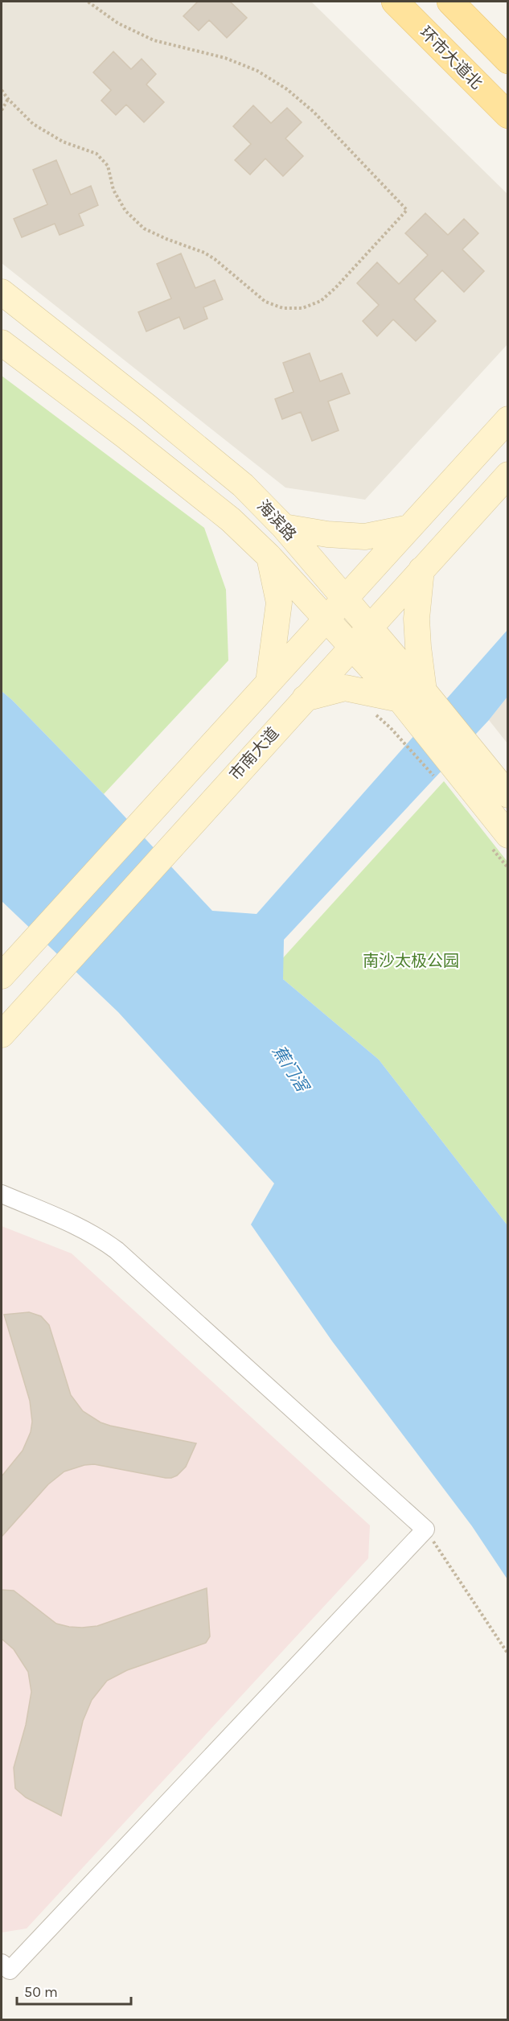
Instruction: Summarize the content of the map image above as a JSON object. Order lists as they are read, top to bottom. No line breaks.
{"streets":{"main road":["环市大道北","海滨路","市南大道"]},"crossings":[["海滨路","市南大道"]],"water":["蕉门滘"],"parks":["南沙太极公园"],"scale_bar":"50 m"}
